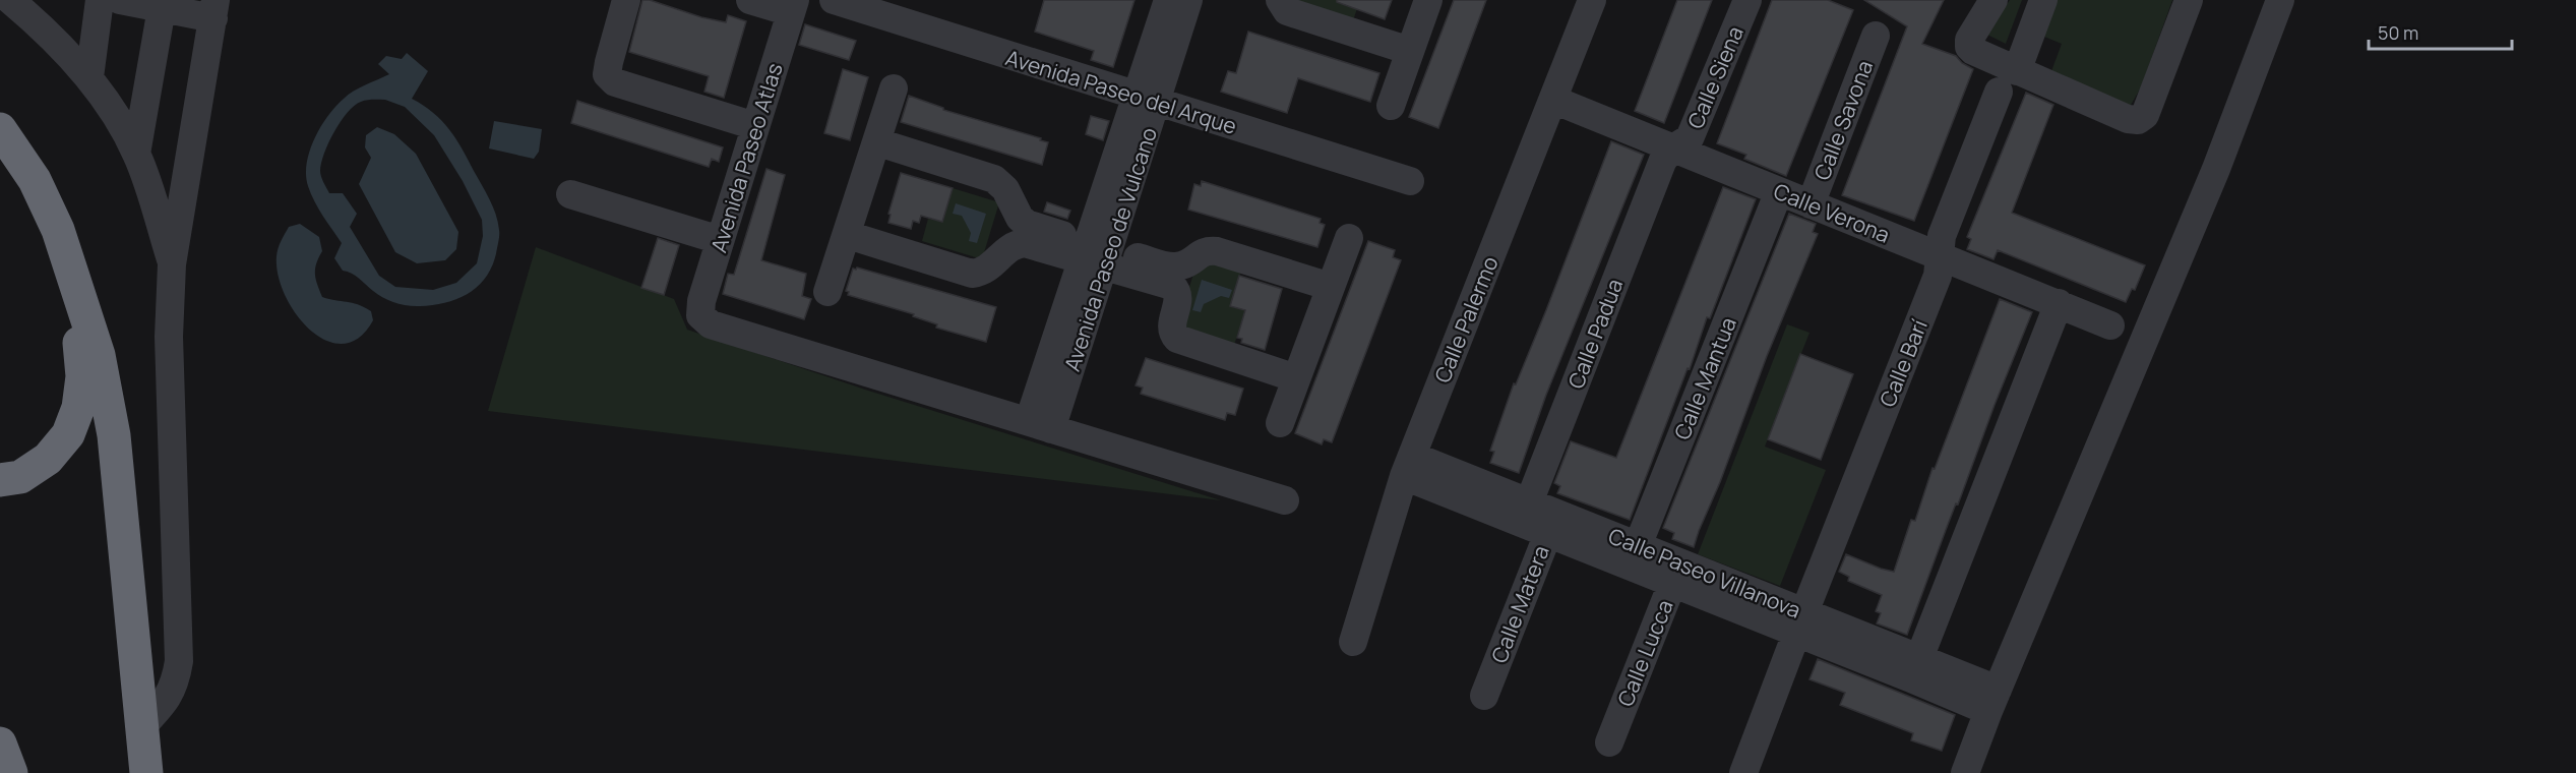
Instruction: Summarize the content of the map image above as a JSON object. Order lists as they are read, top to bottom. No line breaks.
{"streets":{"street":["Calle Siena","Avenida Paseo del Arque","Calle Savona","Avenida Paseo Atlas","Calle Verona","Avenida Paseo de Vulcano","Calle Palermo","Calle Padua","Calle Barí","Calle Mantua","Calle Paseo Villanova","Calle Matera","Calle Lucca"]},"crossings":[["Calle Siena","Calle Verona"],["Calle Siena","Calle Padua"],["Avenida Paseo del Arque","Avenida Paseo de Vulcano"],["Calle Savona","Calle Verona"],["Avenida Paseo Atlas","Avenida Paseo de Vulcano"],["Calle Verona","Calle Palermo"],["Calle Verona","Calle Padua"],["Calle Verona","Calle Barí"],["Calle Verona","Calle Mantua"],["Calle Palermo","Calle Paseo Villanova"],["Calle Padua","Calle Paseo Villanova"],["Calle Barí","Calle Paseo Villanova"],["Calle Mantua","Calle Paseo Villanova"],["Calle Paseo Villanova","Calle Matera"],["Calle Paseo Villanova","Calle Lucca"]],"scale_bar":"50 m"}
